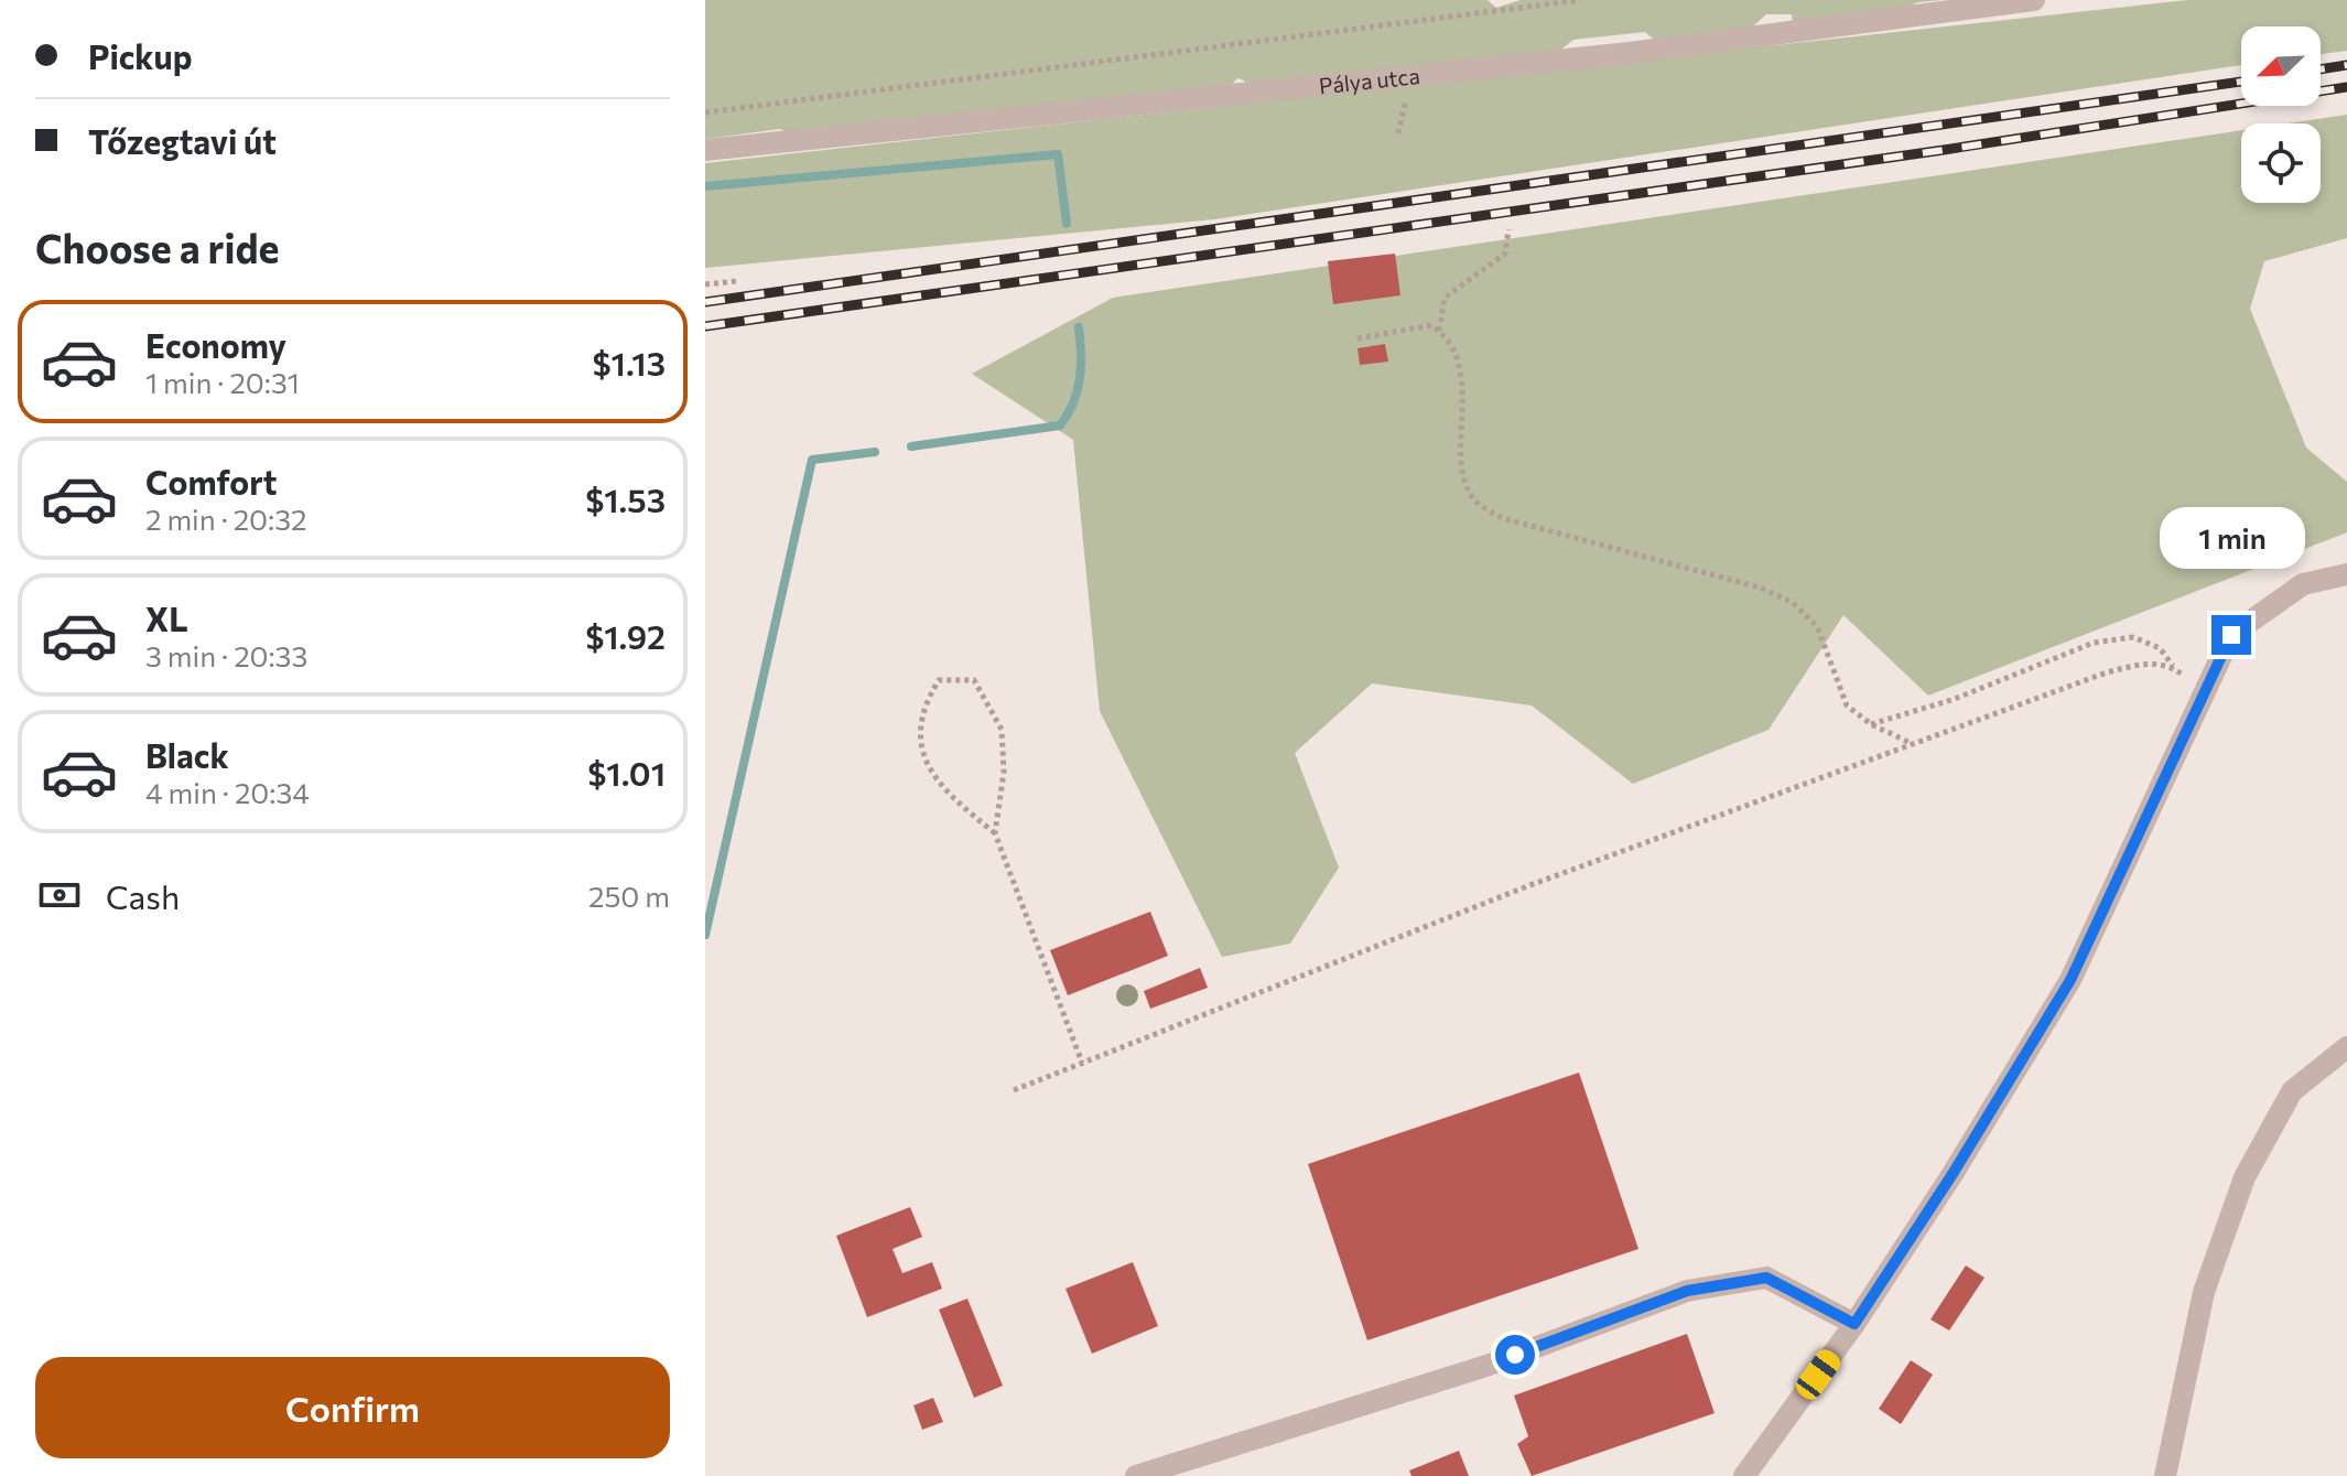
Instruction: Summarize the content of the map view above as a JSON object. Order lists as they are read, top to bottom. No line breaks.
{"streets":{"street":["Pálya utca"]},"north":"bottom left","page":{"banner":["Pickup","Tőzegtavi út"],"heading":"Choose a ride","list":[{"name":"Economy","note":"1 min · 20:31","value":"$1.13"},{"name":"Comfort","note":"2 min · 20:32","value":"$1.53"},{"name":"XL","note":"3 min · 20:33","value":"$1.92"},{"name":"Black","note":"4 min · 20:34","value":"$1.01"}],"bubble":"1 min","pay":["Cash","250 m"],"buttons":"Confirm"}}
